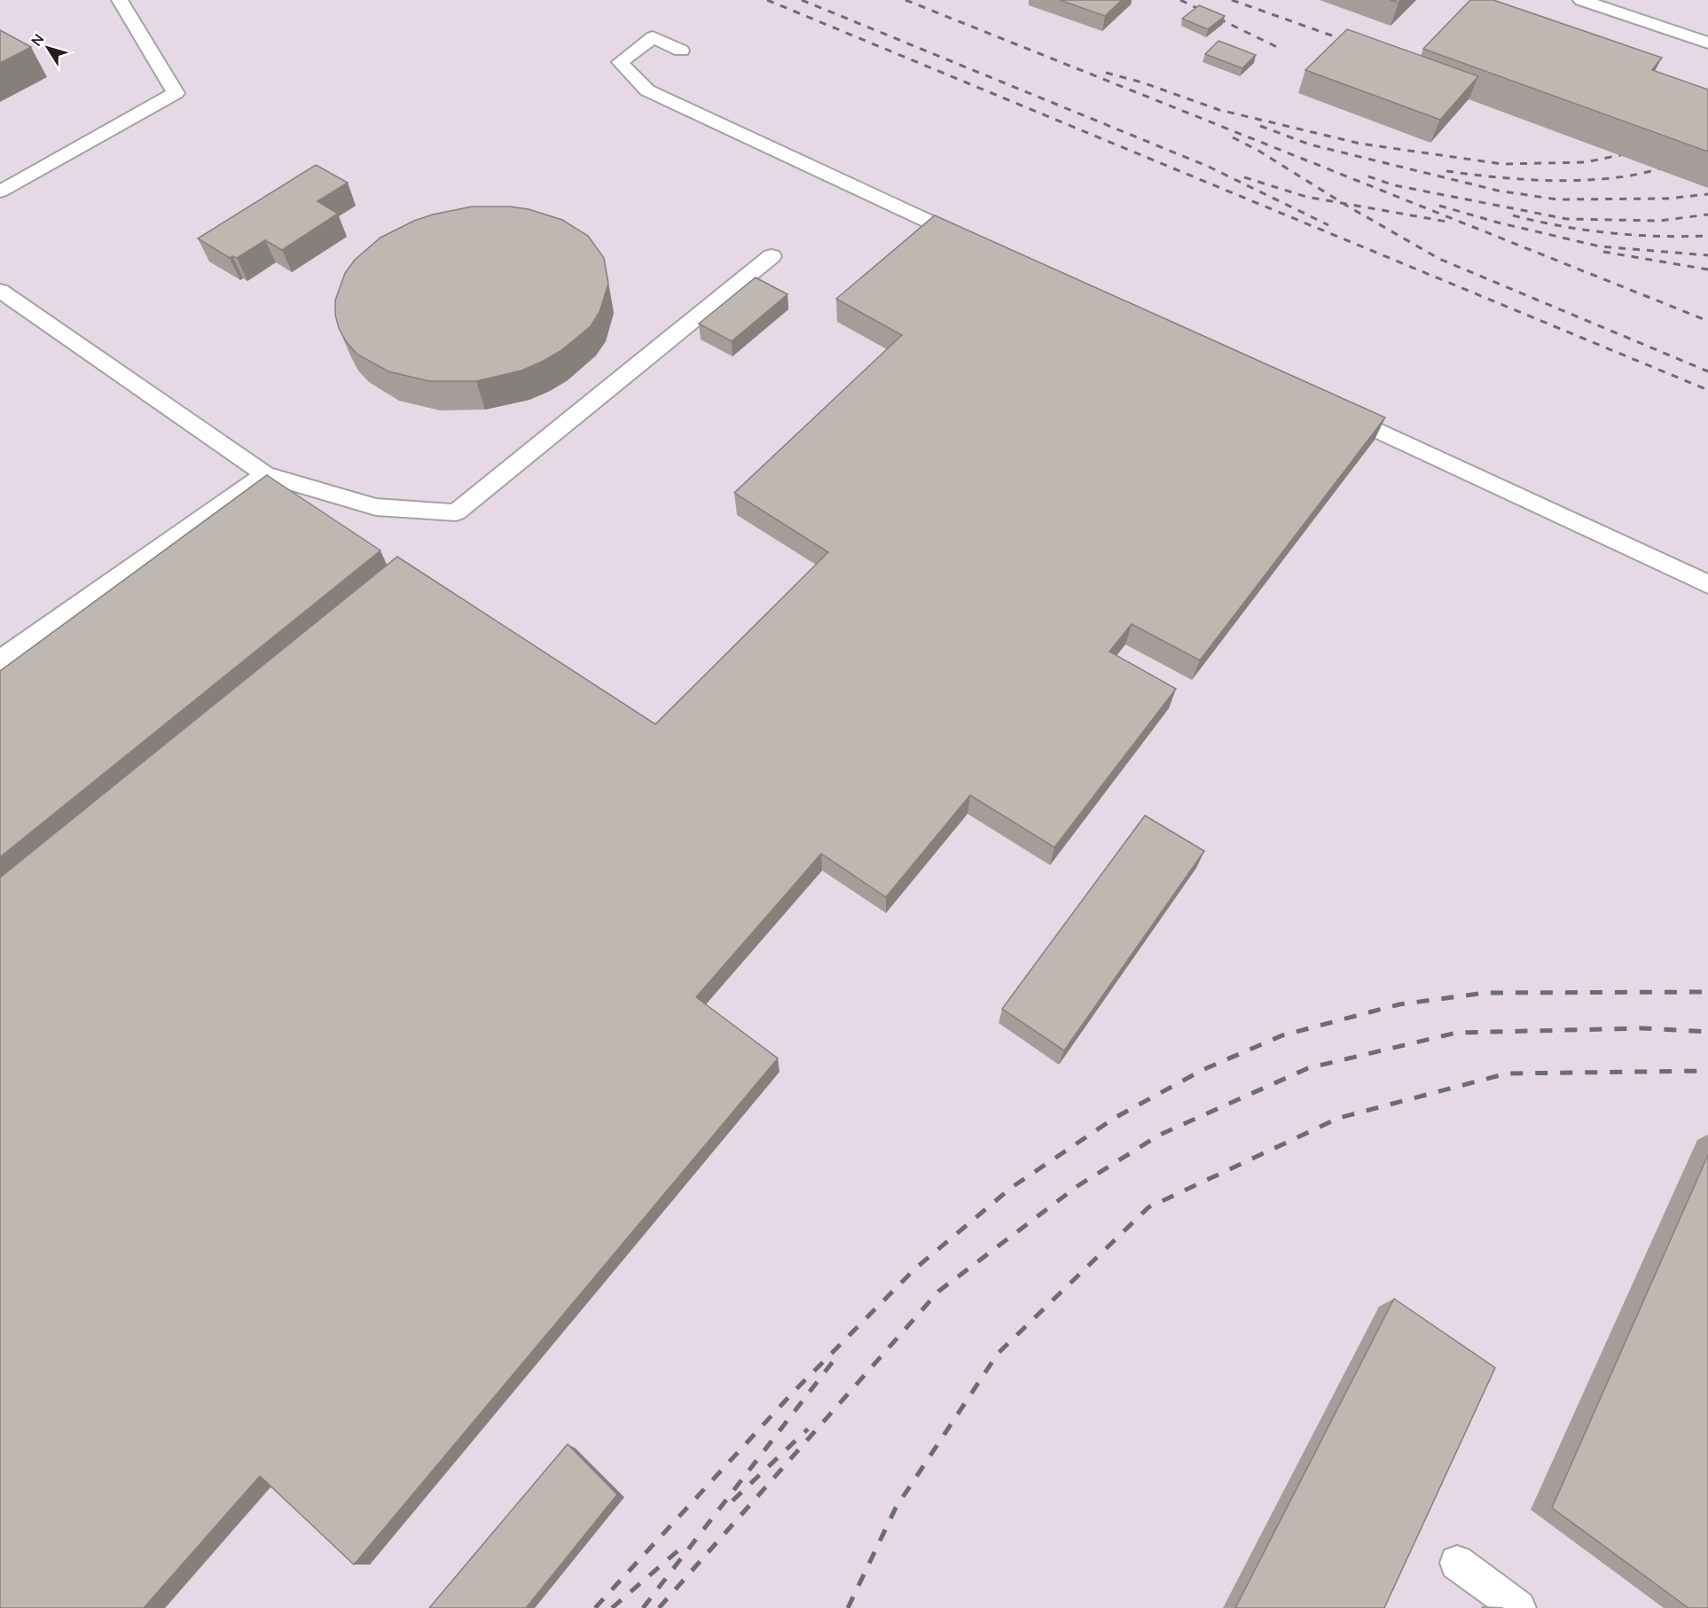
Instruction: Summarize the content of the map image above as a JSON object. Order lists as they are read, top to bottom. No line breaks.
{"north":"top left"}
